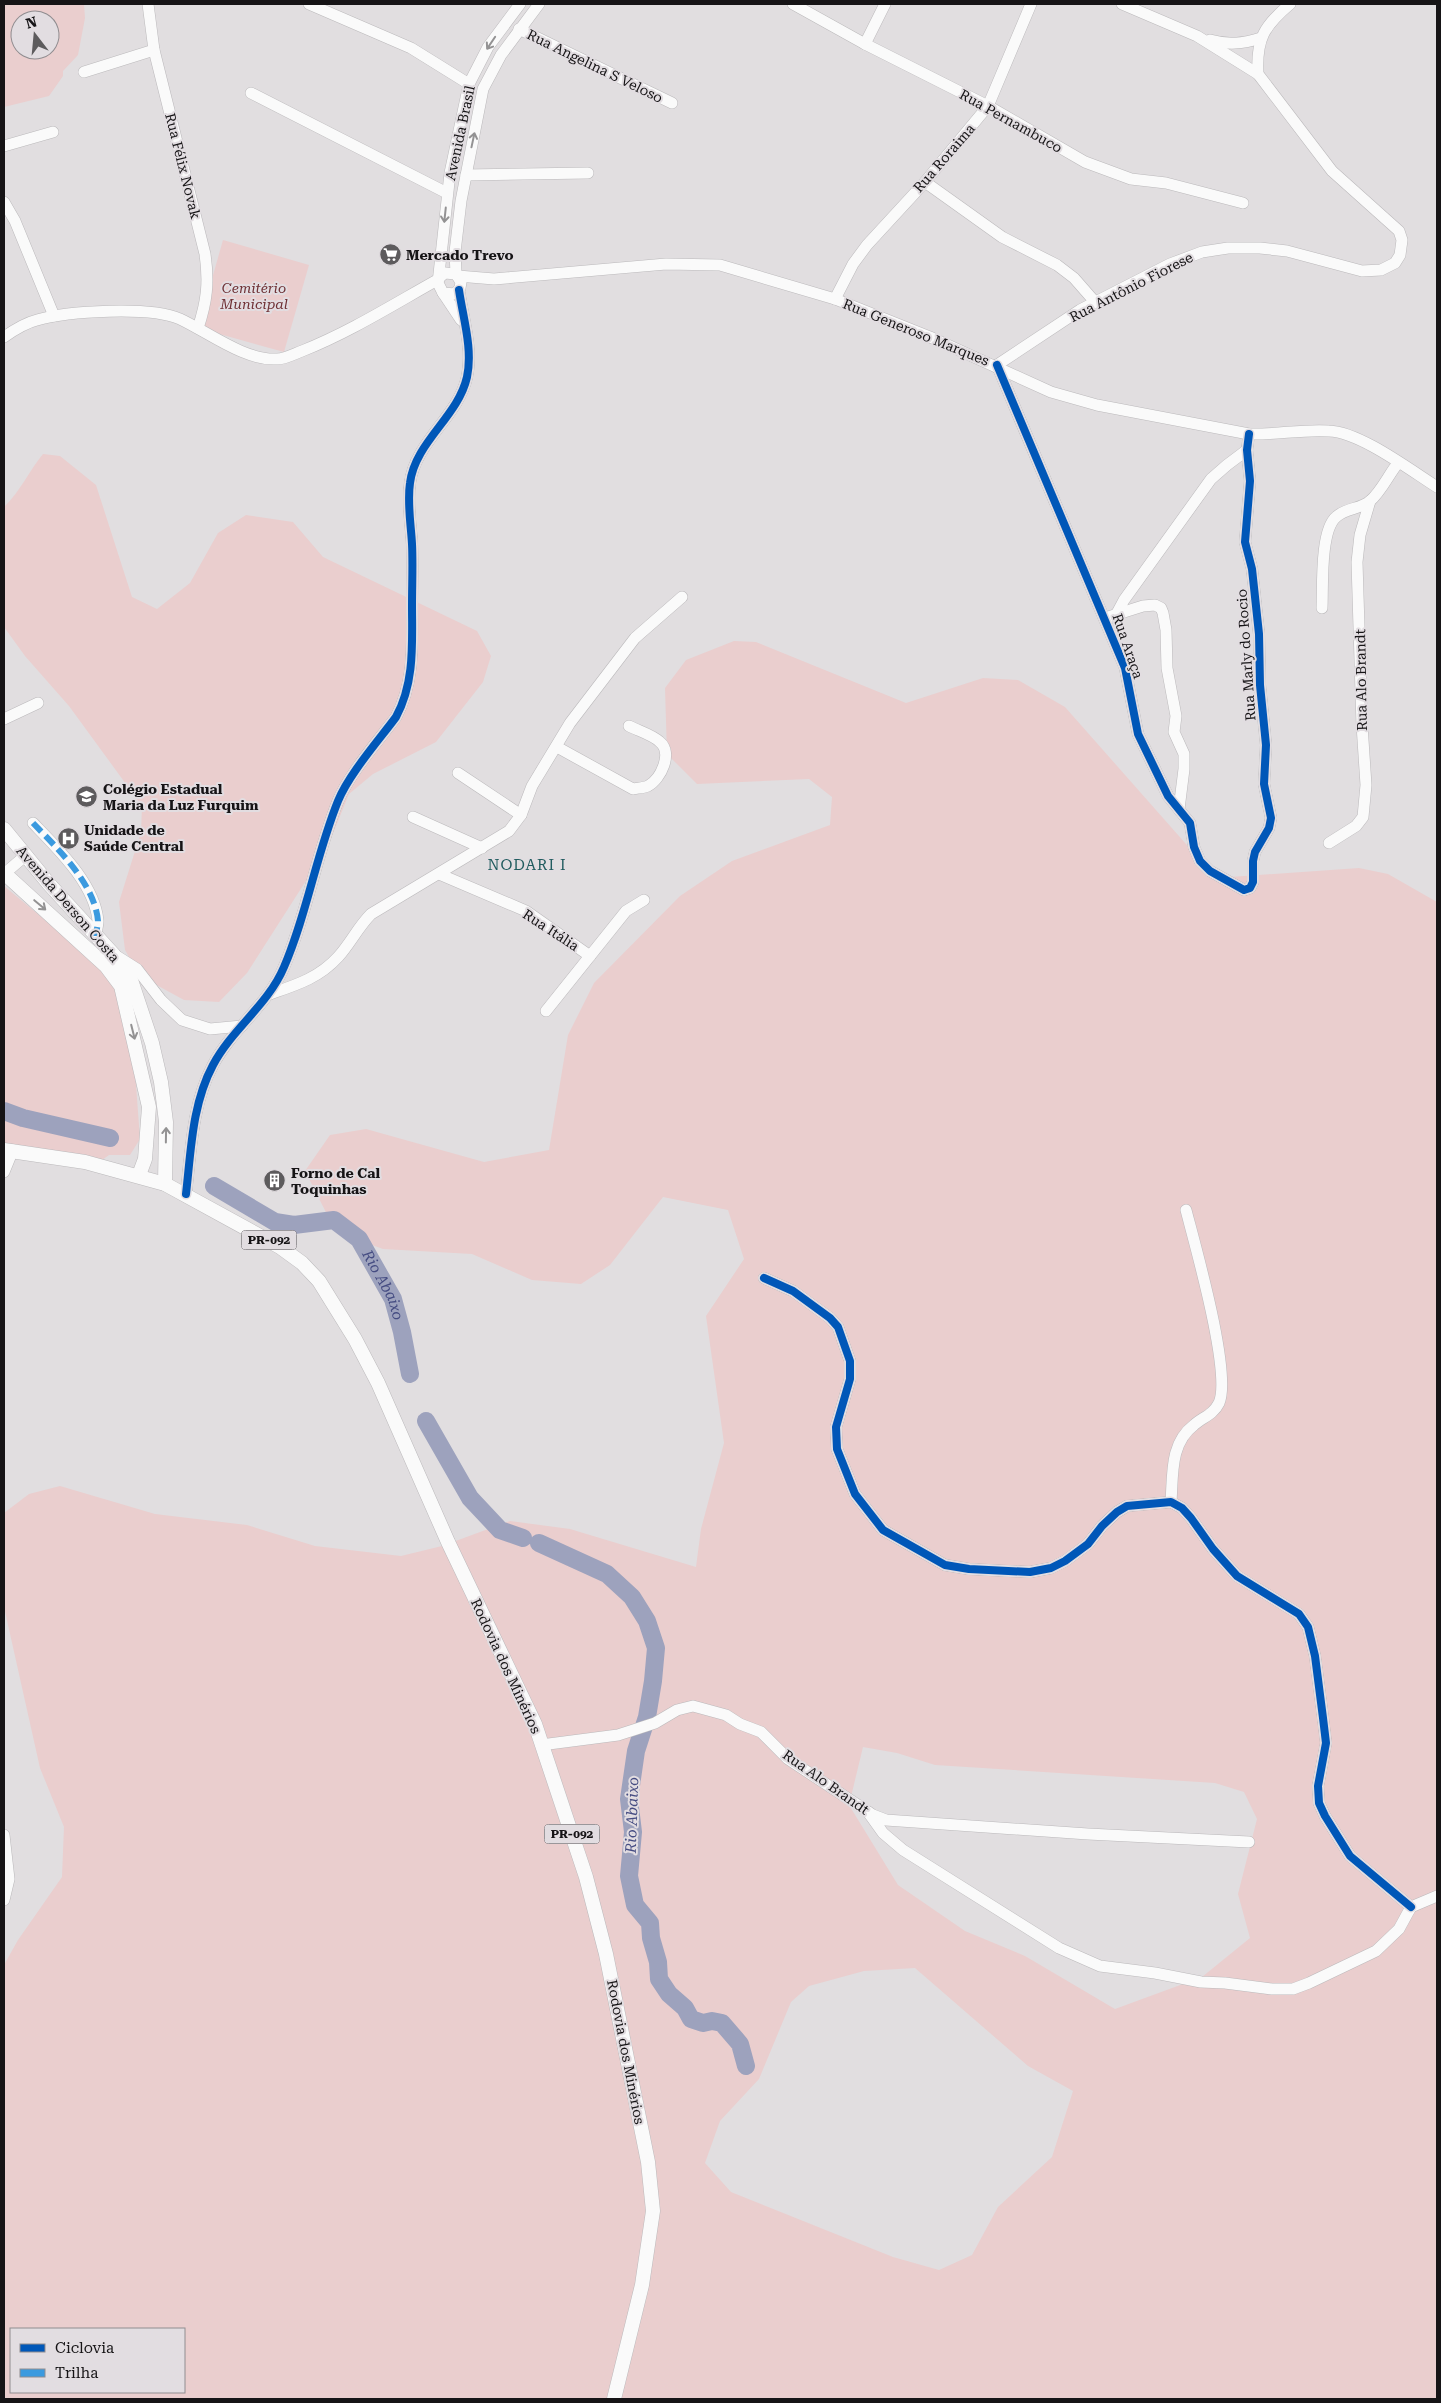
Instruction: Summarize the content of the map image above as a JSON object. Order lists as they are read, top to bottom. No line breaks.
{"streets":{"main road":["Avenida Derson Costa","PR-092","Rodovia dos Minérios"],"street":["Rua Angelina S Veloso","Rua Pernambuco","Avenida Brasil","Rua Roraima","Rua Félix Novak","Rua Antônio Fiorese","Rua Generoso Marques","Rua Araça","Rua Marly do Rocio","Rua Alo Brandt","Rua Itália"]},"crossings":[["Rua Angelina S Veloso","Avenida Brasil"],["Rua Pernambuco","Rua Roraima"],["Avenida Brasil","Rua Generoso Marques"],["Rua Roraima","Rua Generoso Marques"],["Rua Antônio Fiorese","Rua Generoso Marques"],["Rua Antônio Fiorese","Rua Araça"],["Rua Generoso Marques","Rua Araça"],["Rua Generoso Marques","Rua Marly do Rocio"],["Rua Generoso Marques","Rua Alo Brandt"],["Rua Araça","Rua Marly do Rocio"],["Rua Alo Brandt","Rodovia dos Minérios"],["Avenida Derson Costa","PR-092"],["Avenida Derson Costa","Rodovia dos Minérios"],["PR-092","Rodovia dos Minérios"]],"districts":["NODARI I"],"water":["Rio Abaixo"],"parks":["Cemitério Municipal"],"places":{"supermarket":["Mercado Trevo"],"school or university":["Colégio Estadual Maria da Luz Furquim"],"hospital":["Unidade de Saúde Central"],"building":["Forno de Cal Toquinhas"]},"legend":["Ciclovia","Trilha"],"north":"top"}
